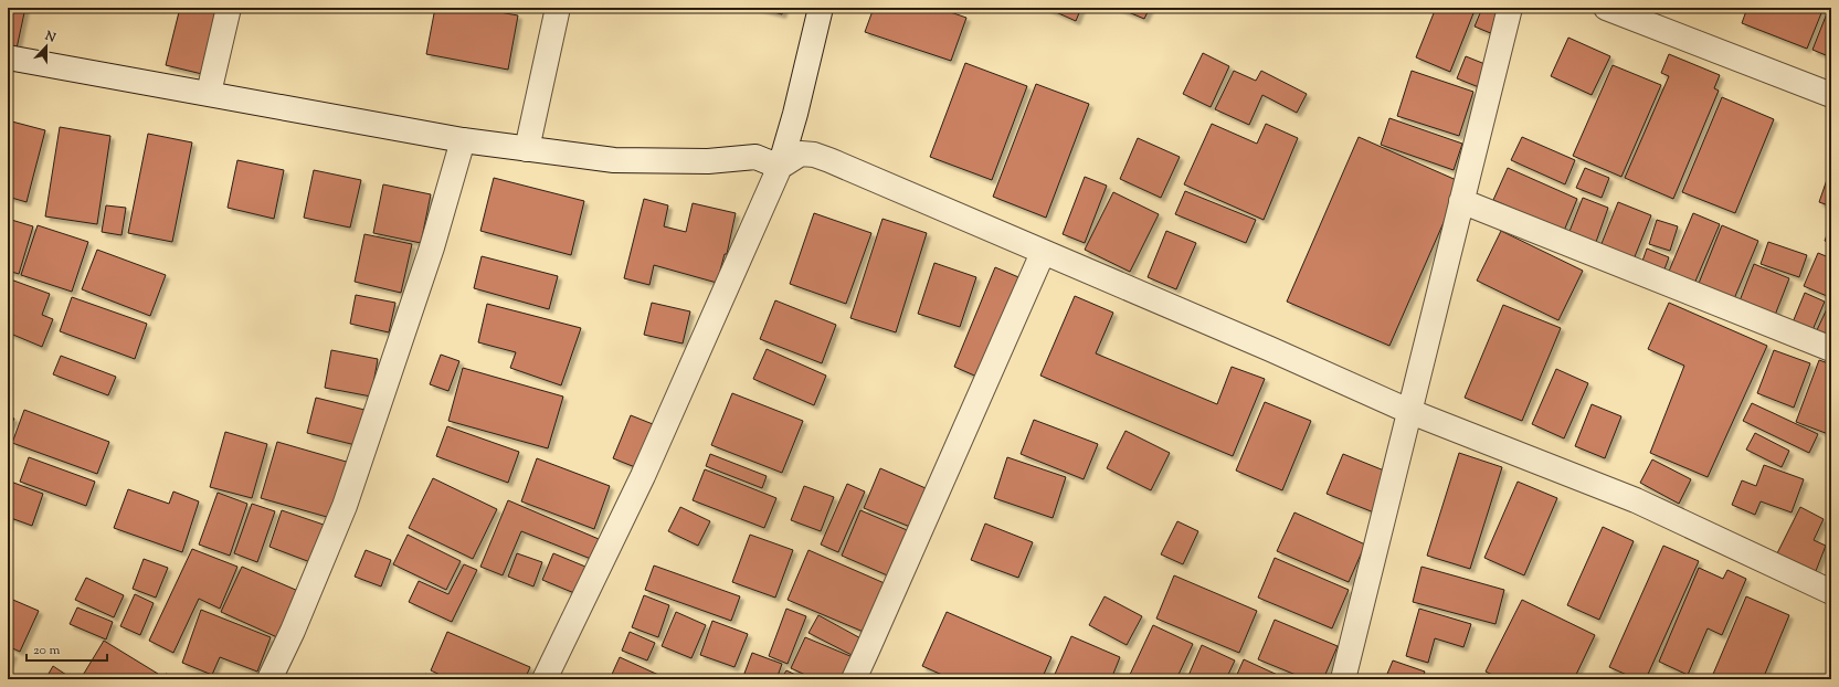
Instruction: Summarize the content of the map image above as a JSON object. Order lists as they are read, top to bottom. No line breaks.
{"scale_bar":"20 m","north":"top"}
